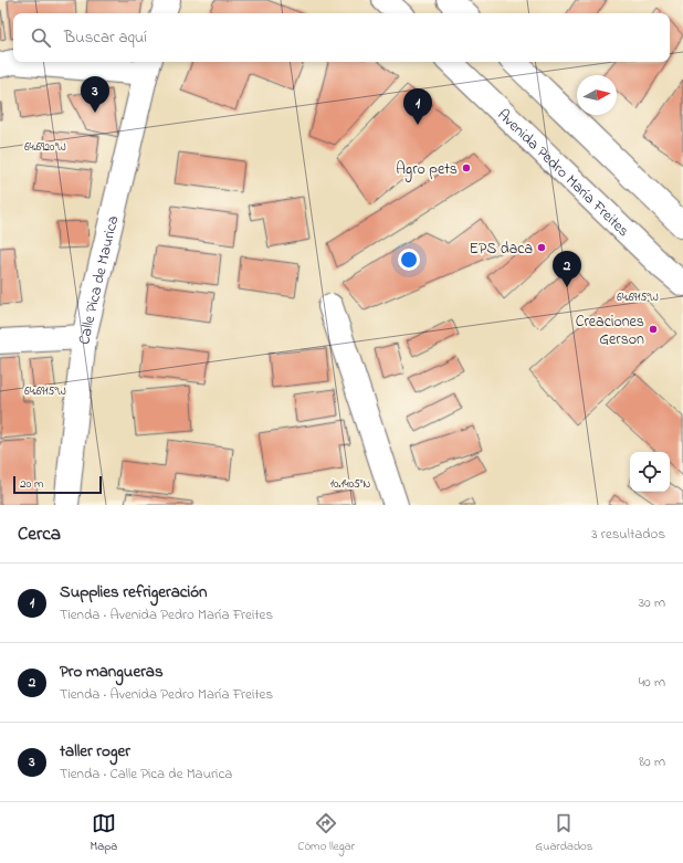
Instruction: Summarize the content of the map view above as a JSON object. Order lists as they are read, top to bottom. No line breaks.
{"streets":{"street":["Avenida Pedro María Freites","Calle Pica de Maurica"]},"places":["Agro pets","EPS daca","Creaciones Gerson"],"scale_bar":"20 m","north":"right","page":{"search":"Buscar aquí","pins":["3","1","2"],"scale":"20 m","heading":["Cerca","3 resultados"],"list":[{"mark":"1","name":"Supplies refrigeración","note":"Tienda · Avenida Pedro María Freites","value":"30 m"},{"mark":"2","name":"Pro mangueras","note":"Tienda · Avenida Pedro María Freites","value":"40 m"},{"mark":"3","name":"taller roger","note":"Tienda · Calle Pica de Maurica","value":"80 m"}],"nav":["Mapa","Cómo llegar","Guardados"]},"coordinates":["64.6920°W","64.6915°W","10.1405°N"]}
